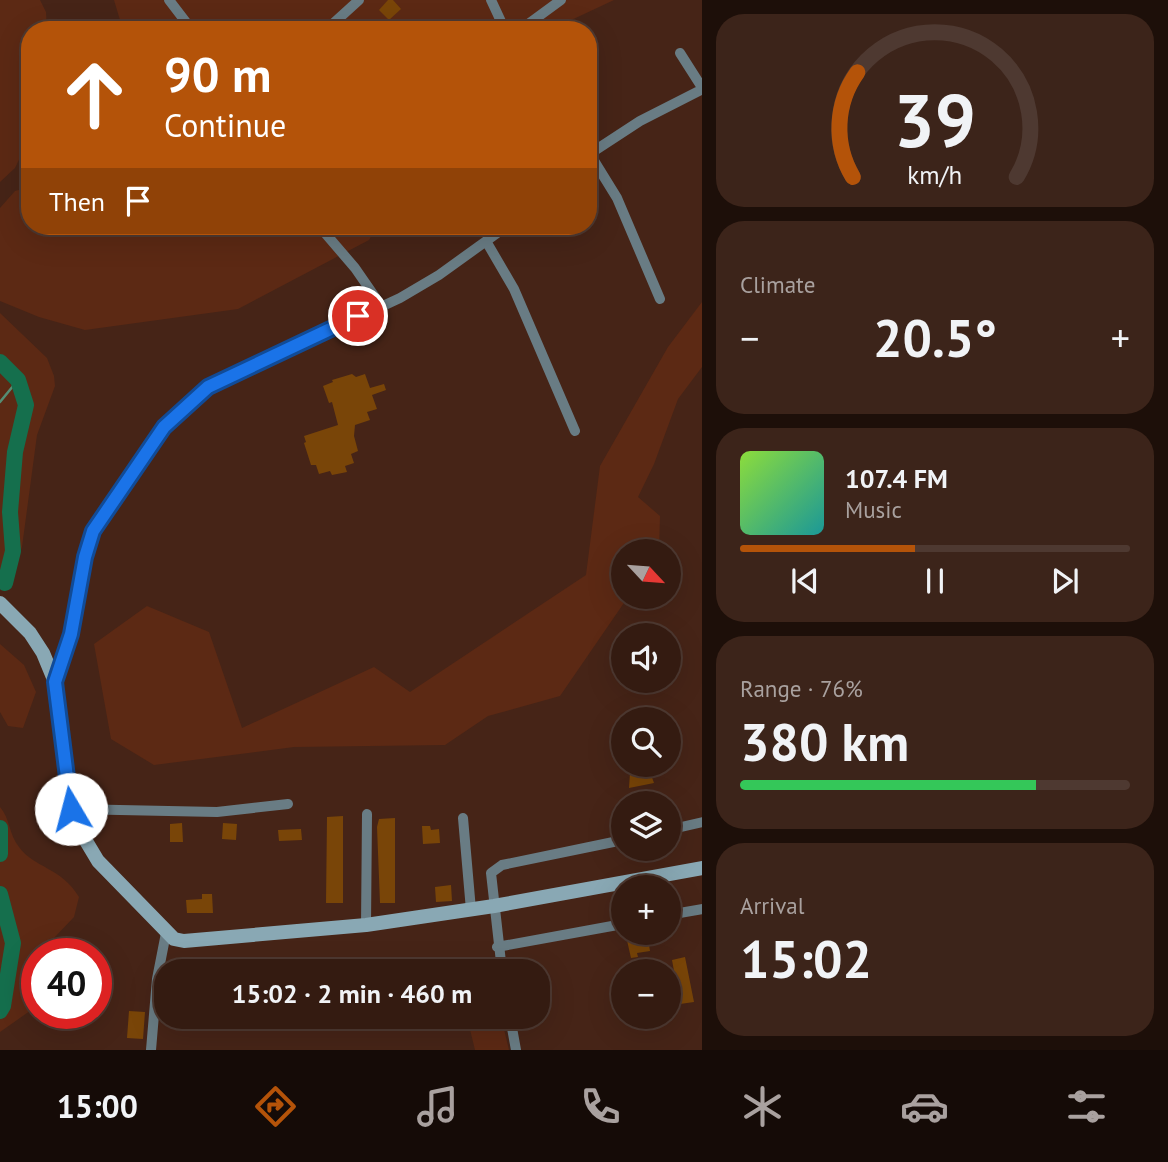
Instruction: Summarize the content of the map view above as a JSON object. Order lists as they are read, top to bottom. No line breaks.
{"north":"bottom right","page":{"turn":["90 m","Continue"],"then":"Then","tile":["Climate",["Range · 76%","380 km"],["Arrival","15:02"]],"heat":["−","20.5°","+"],"song":["107.4 FM","Music"],"map_buttons":["+","−"],"limit":"40","trip":"15:02 · 2 min · 460 m","tabs":"15:00","gauge":["39","km/h"]}}
